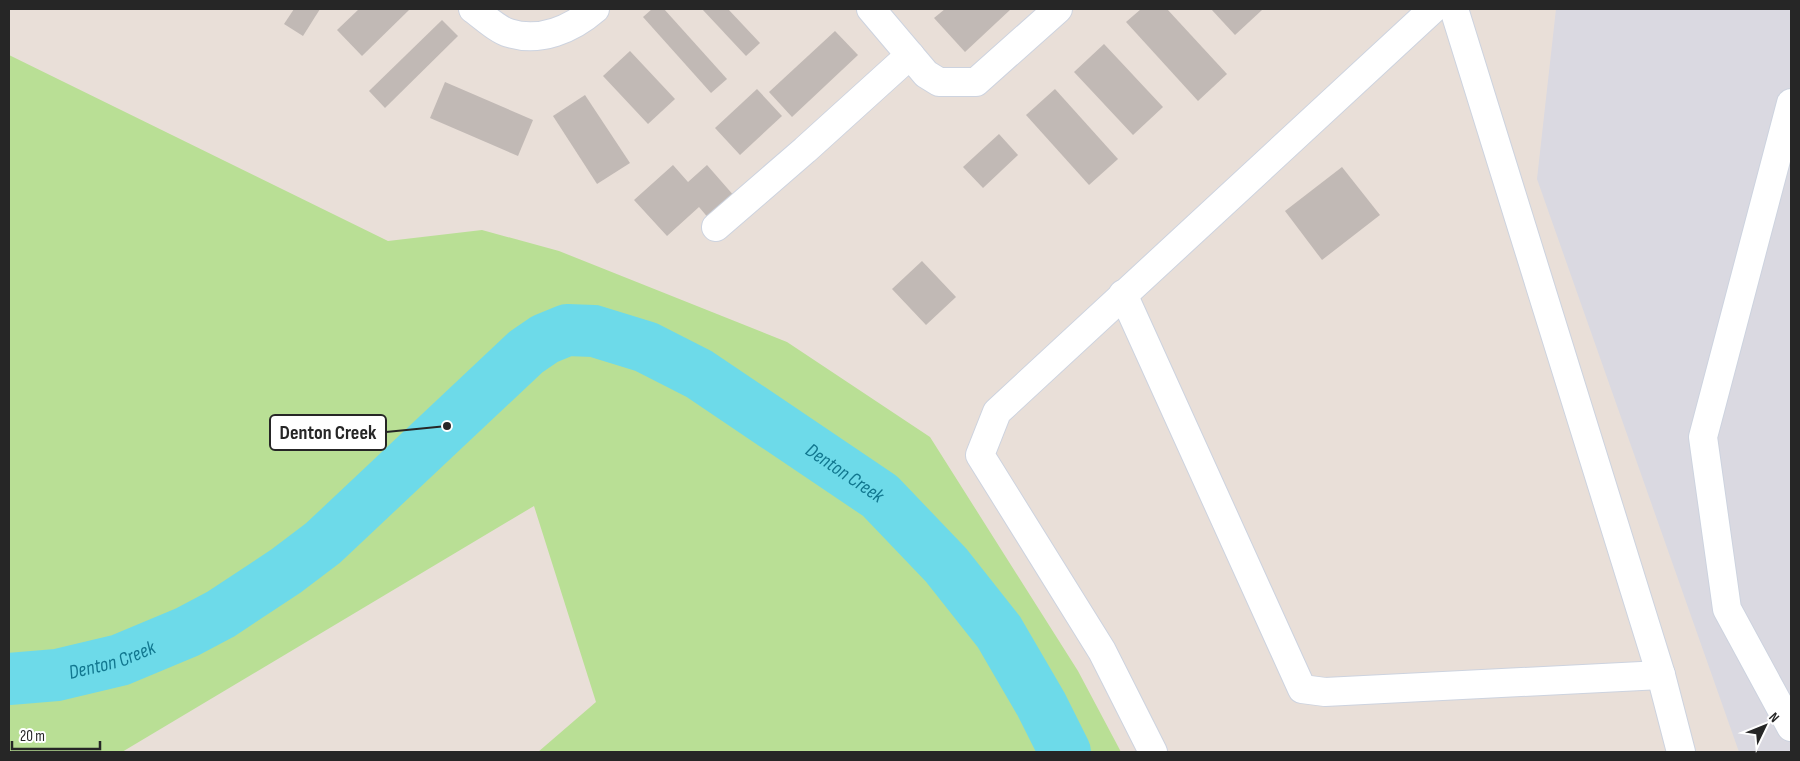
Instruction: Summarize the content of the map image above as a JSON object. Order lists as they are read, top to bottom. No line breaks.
{"water":["Denton Creek"],"places":["Denton Creek"],"scale_bar":"20 m","north":"top right"}
